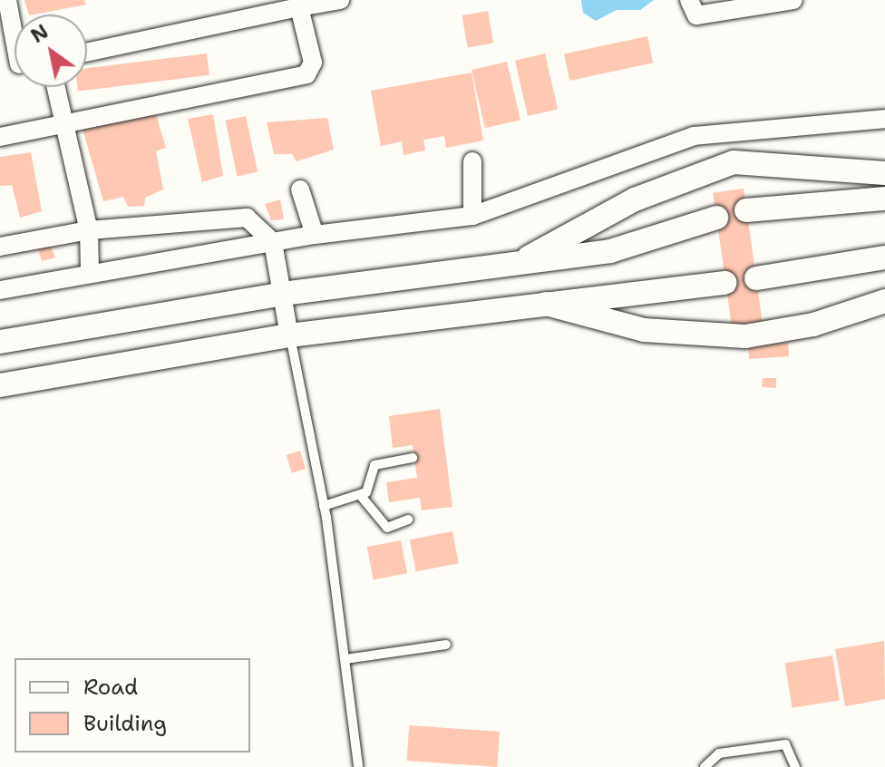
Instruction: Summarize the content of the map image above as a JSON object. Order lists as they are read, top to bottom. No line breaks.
{"legend":["Road","Building"],"north":"top left"}
